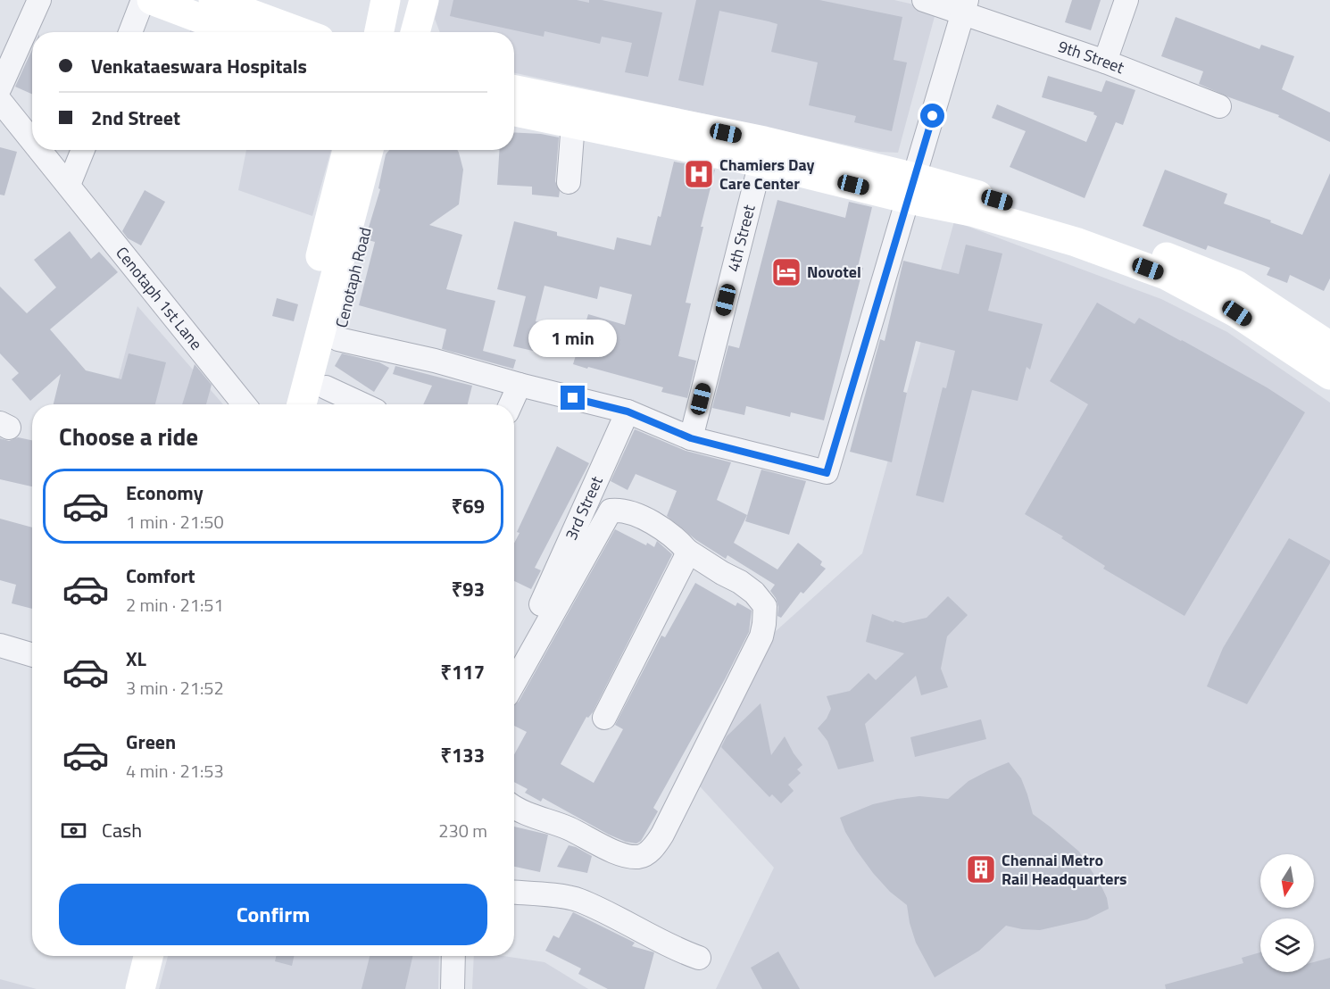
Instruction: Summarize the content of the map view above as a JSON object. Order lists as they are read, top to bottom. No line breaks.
{"streets":{"main road":["Cenotaph Road"],"street":["9th Street","4th Street","Cenotaph 1st Lane","3rd Street"]},"places":{"hospital":["Chamiers Day Care Center"],"hotel":["Novotel"],"building":["Chennai Metro Rail Headquarters"]},"north":"bottom","page":{"banner":["Venkataeswara Hospitals","2nd Street"],"bubble":"1 min","heading":"Choose a ride","list":[{"name":"Economy","note":"1 min · 21:50","value":"₹69"},{"name":"Comfort","note":"2 min · 21:51","value":"₹93"},{"name":"XL","note":"3 min · 21:52","value":"₹117"},{"name":"Green","note":"4 min · 21:53","value":"₹133"}],"pay":["Cash","230 m"],"buttons":"Confirm"}}
